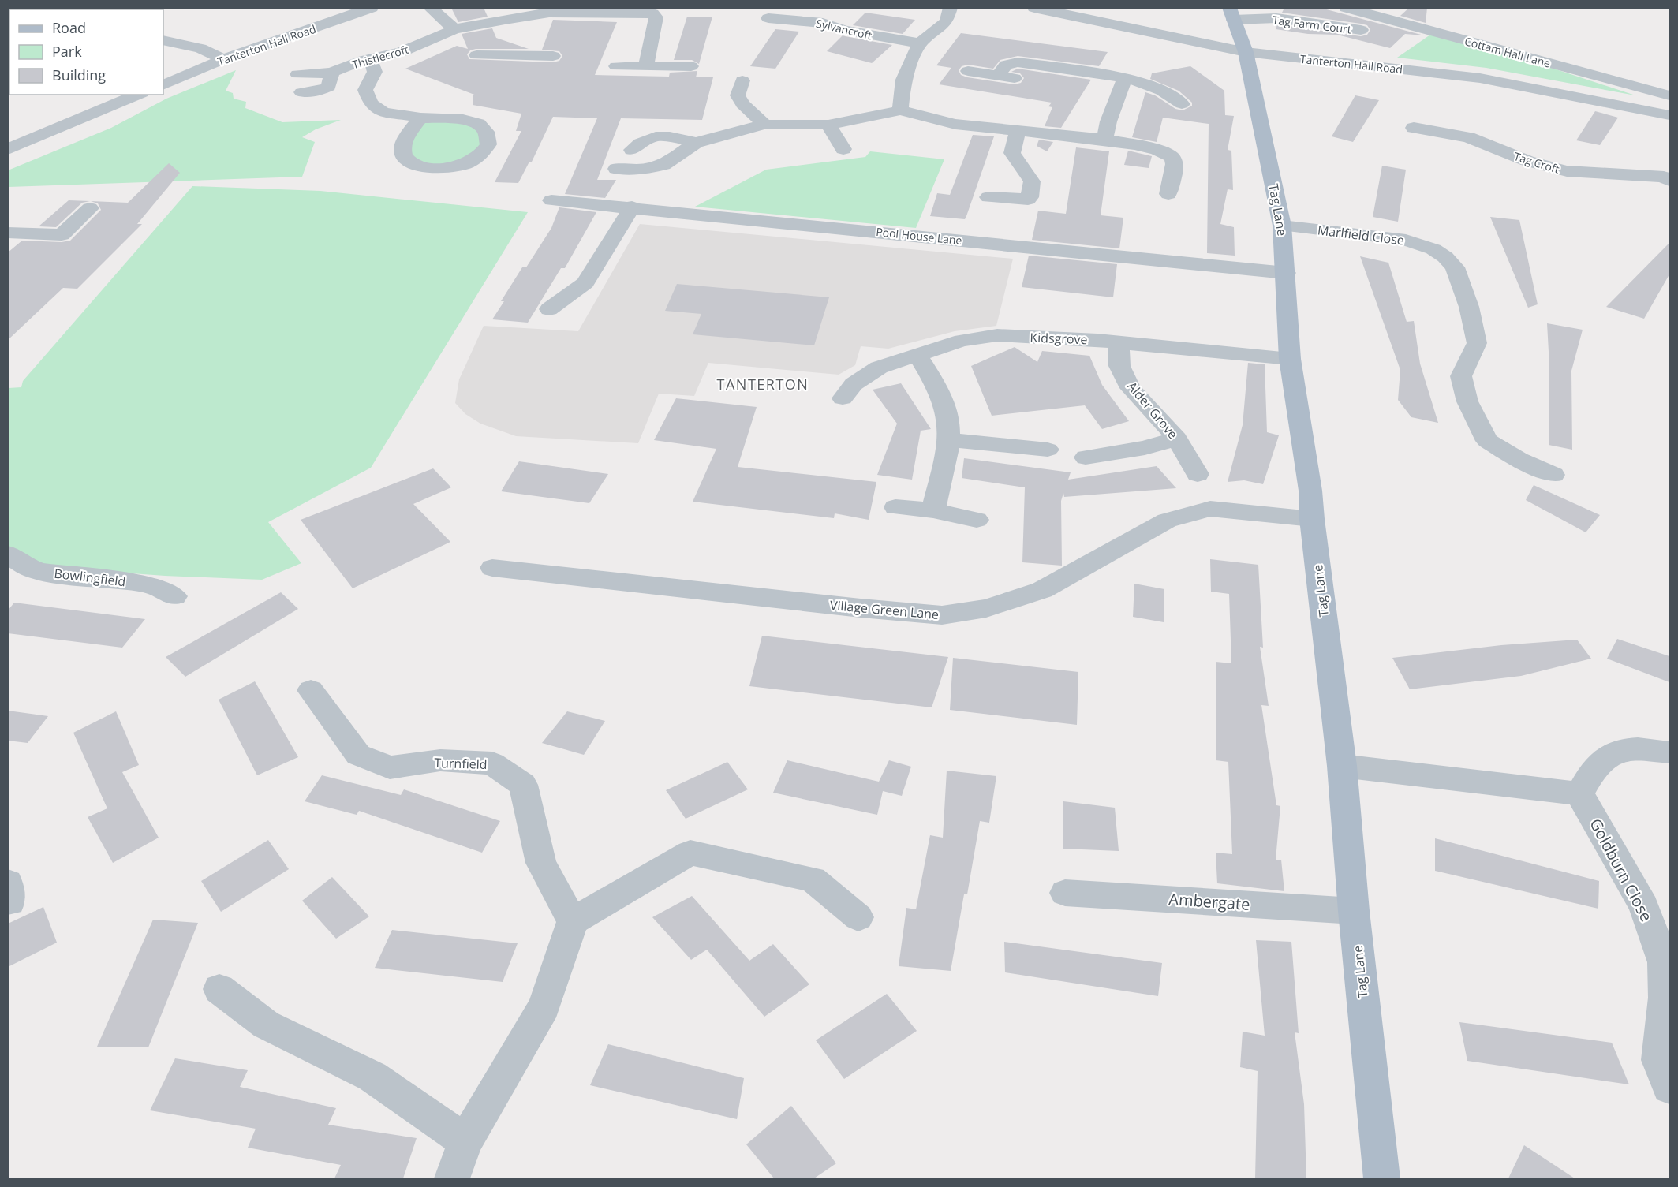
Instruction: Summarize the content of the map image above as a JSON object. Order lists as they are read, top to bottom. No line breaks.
{"streets":{"main road":["Tag Lane"],"street":["Tag Farm Court","Sylvancroft","Tanterton Hall Road","Cottam Hall Lane","Thistlecroft","Tag Croft","Marlfield Close","Pool House Lane","Kidsgrove","Alder Grove","Bowlingfield","Village Green Lane","Turnfield","Goldburn Close","Ambergate"]},"crossings":[["Tag Farm Court","Tag Lane"],["Tanterton Hall Road","Tag Lane"],["Tag Lane","Marlfield Close"],["Tag Lane","Pool House Lane"],["Tag Lane","Kidsgrove"],["Tag Lane","Village Green Lane"],["Tag Lane","Ambergate"],["Kidsgrove","Alder Grove"]],"districts":["TANTERTON"],"legend":["Road","Park","Building"]}
